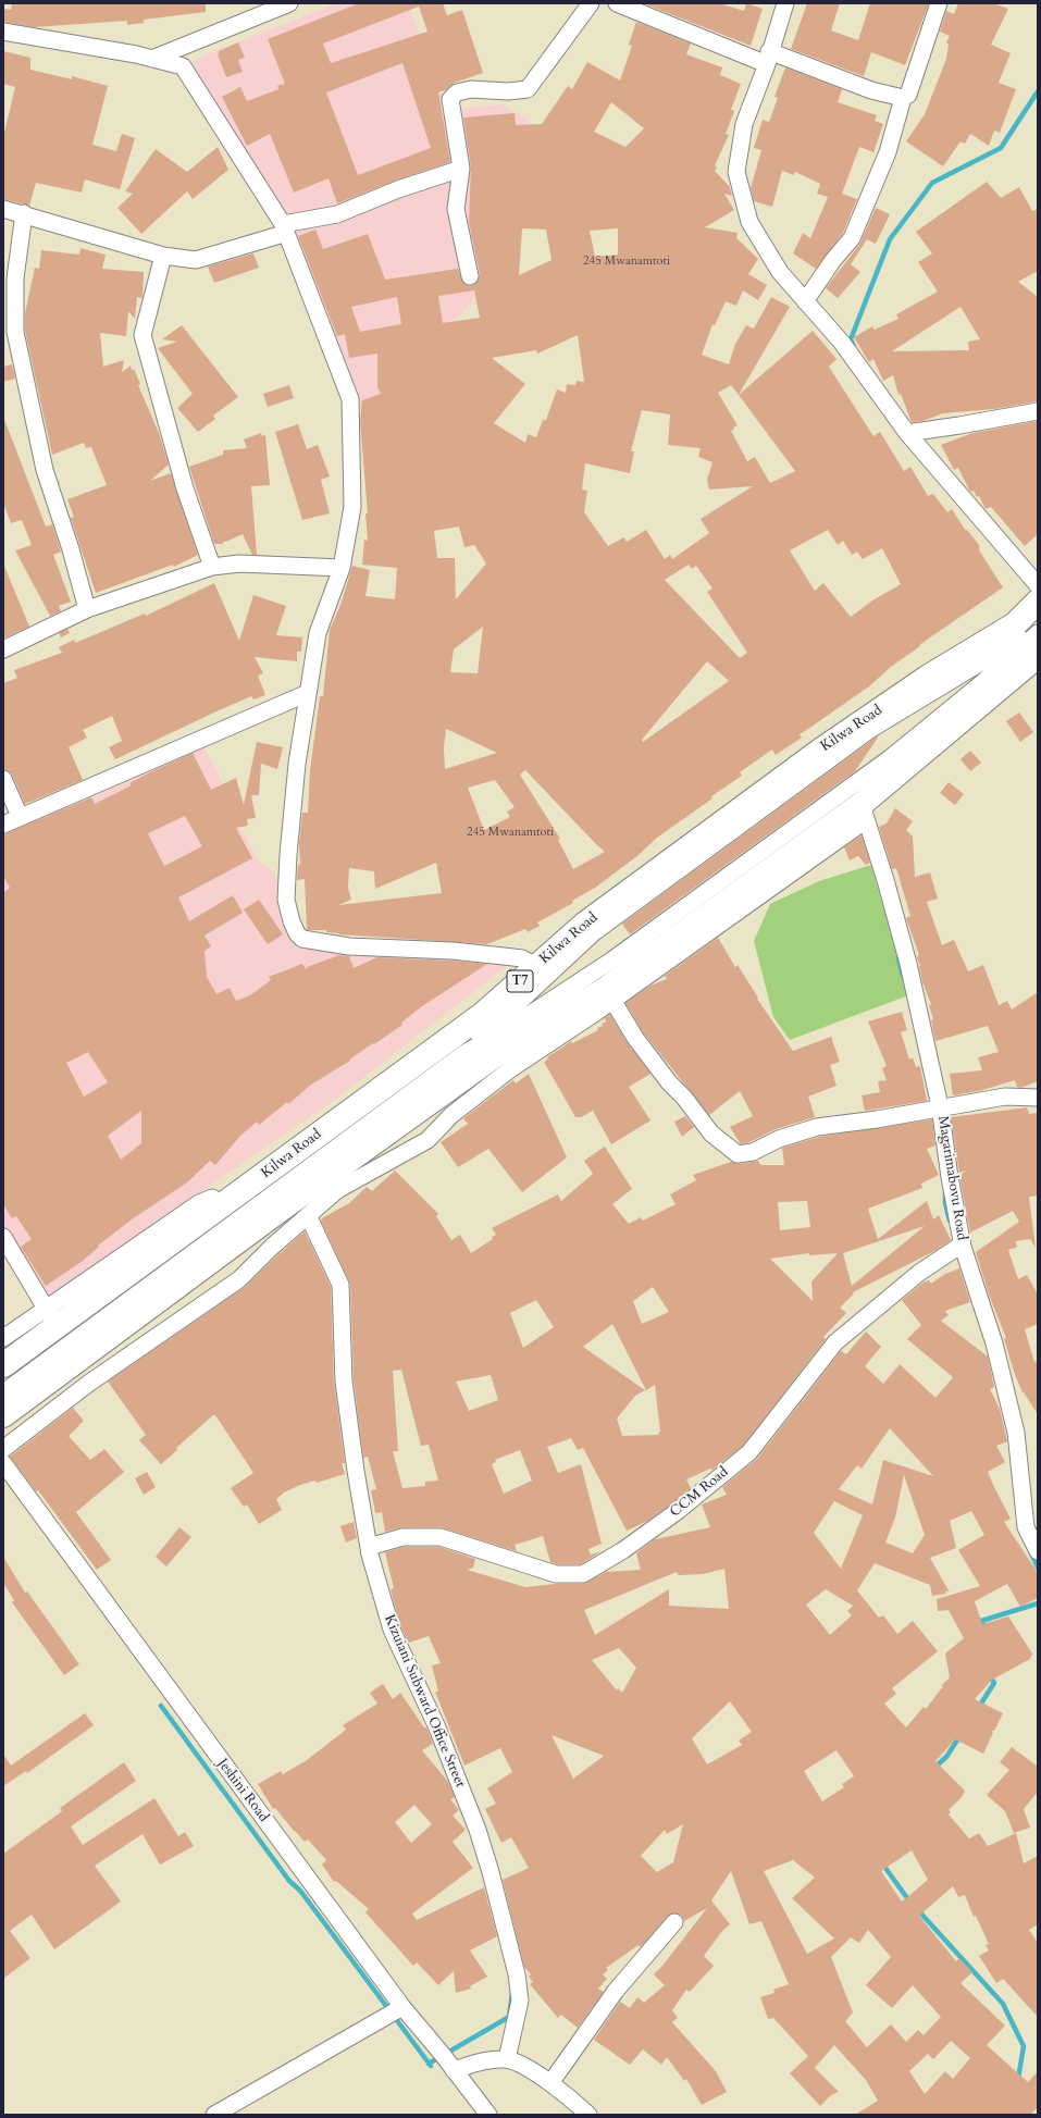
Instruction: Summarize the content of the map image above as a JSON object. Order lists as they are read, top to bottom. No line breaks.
{"streets":{"highway":["Kilwa Road","T7"],"street":["Magarimabovu Road","CCM Road","Kizuiani Subward Office Street","Jeshini Road"]},"crossings":[["Magarimabovu Road","CCM Road"],["CCM Road","Kizuiani Subward Office Street"]],"house_numbers":["245 Mwanamtoti","245 Mwanamtoti"]}
